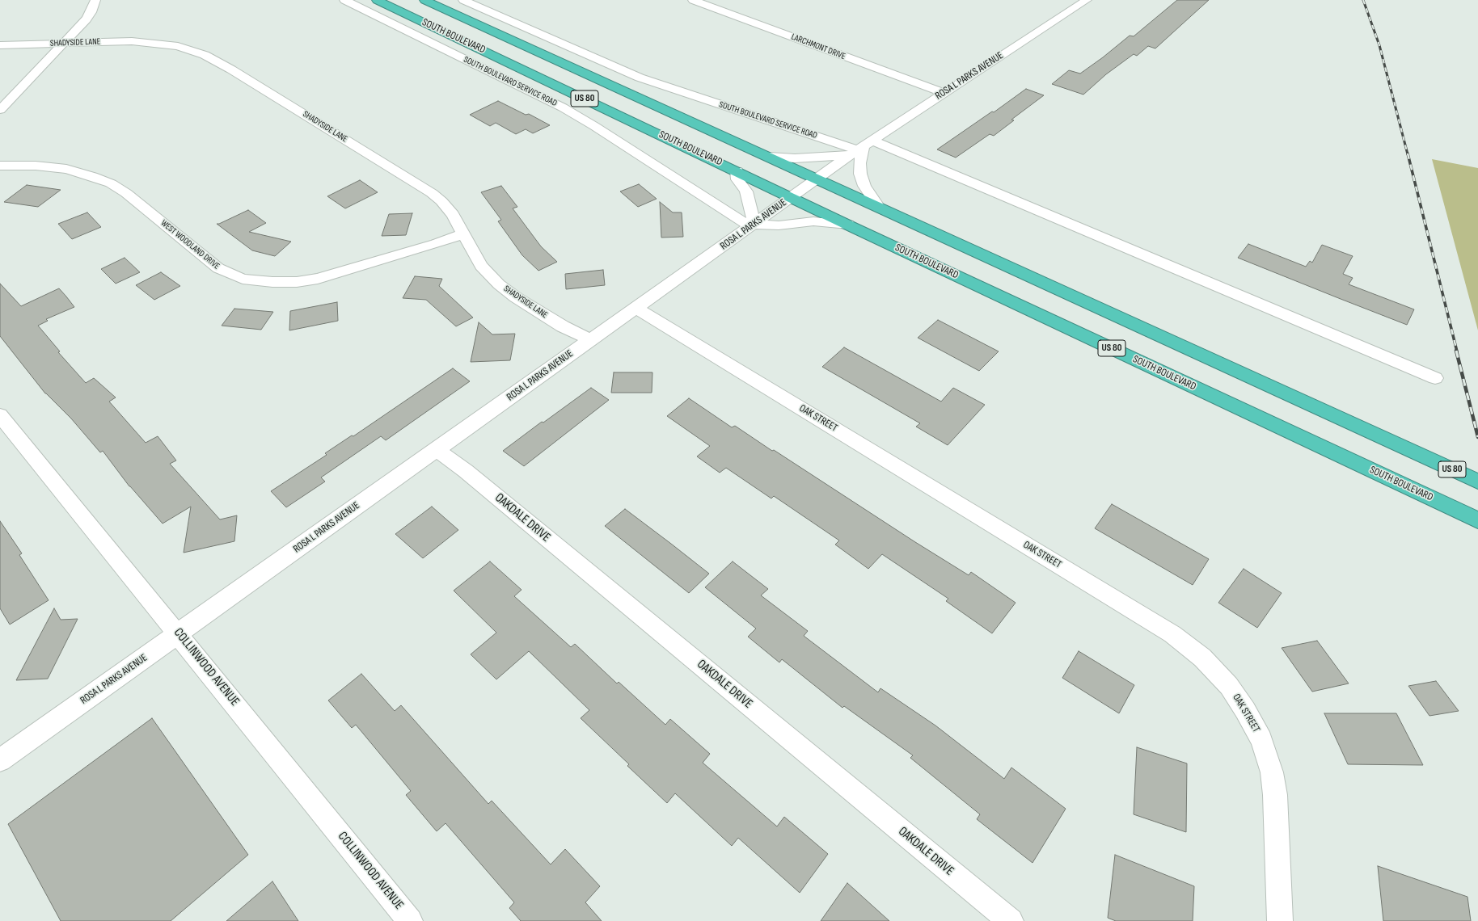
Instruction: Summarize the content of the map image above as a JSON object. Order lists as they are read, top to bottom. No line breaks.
{"streets":{"highway":["SOUTH BOULEVARD","US 80"],"street":["SHADYSIDE LANE","LARCHMONT DRIVE","ROSA L PARKS AVENUE","SOUTH BOULEVARD SERVICE ROAD","WEST WOODLAND DRIVE","OAK STREET","OAKDALE DRIVE","COLLINWOOD AVENUE"]},"crossings":[["SOUTH BOULEVARD","ROSA L PARKS AVENUE"],["SHADYSIDE LANE","ROSA L PARKS AVENUE"],["SHADYSIDE LANE","WEST WOODLAND DRIVE"],["LARCHMONT DRIVE","ROSA L PARKS AVENUE"],["ROSA L PARKS AVENUE","SOUTH BOULEVARD SERVICE ROAD"],["ROSA L PARKS AVENUE","OAK STREET"],["ROSA L PARKS AVENUE","OAKDALE DRIVE"],["ROSA L PARKS AVENUE","COLLINWOOD AVENUE"]]}
